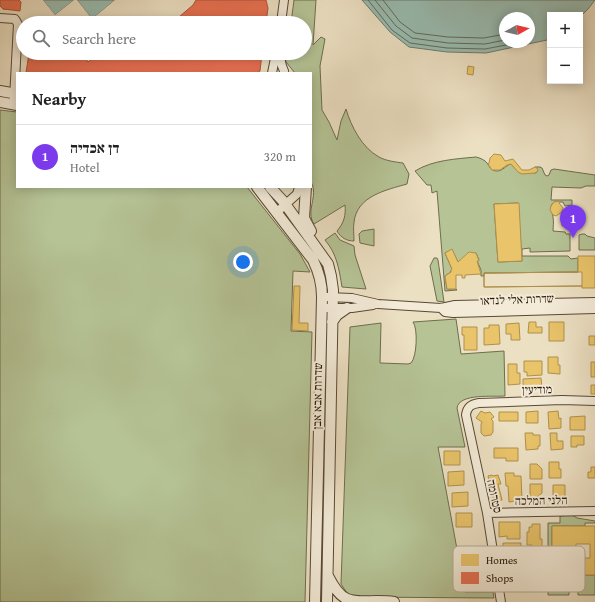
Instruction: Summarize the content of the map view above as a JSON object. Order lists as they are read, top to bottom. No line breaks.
{"streets":{"street":["שדרות אלי לנדאו","מודיעין","שדרות אבא אבן","סטרומה","הלני המלכה"]},"crossings":[["שדרות אלי לנדאו","שדרות אבא אבן"],["מודיעין","סטרומה"],["סטרומה","הלני המלכה"]],"legend":["Homes","Shops"],"north":"right","page":{"map_buttons":["+","−"],"search":"Search here","heading":"Nearby","list":[{"mark":"1","name":"דן אכדיה","note":"Hotel","value":"320 m"}],"pins":"1"}}
